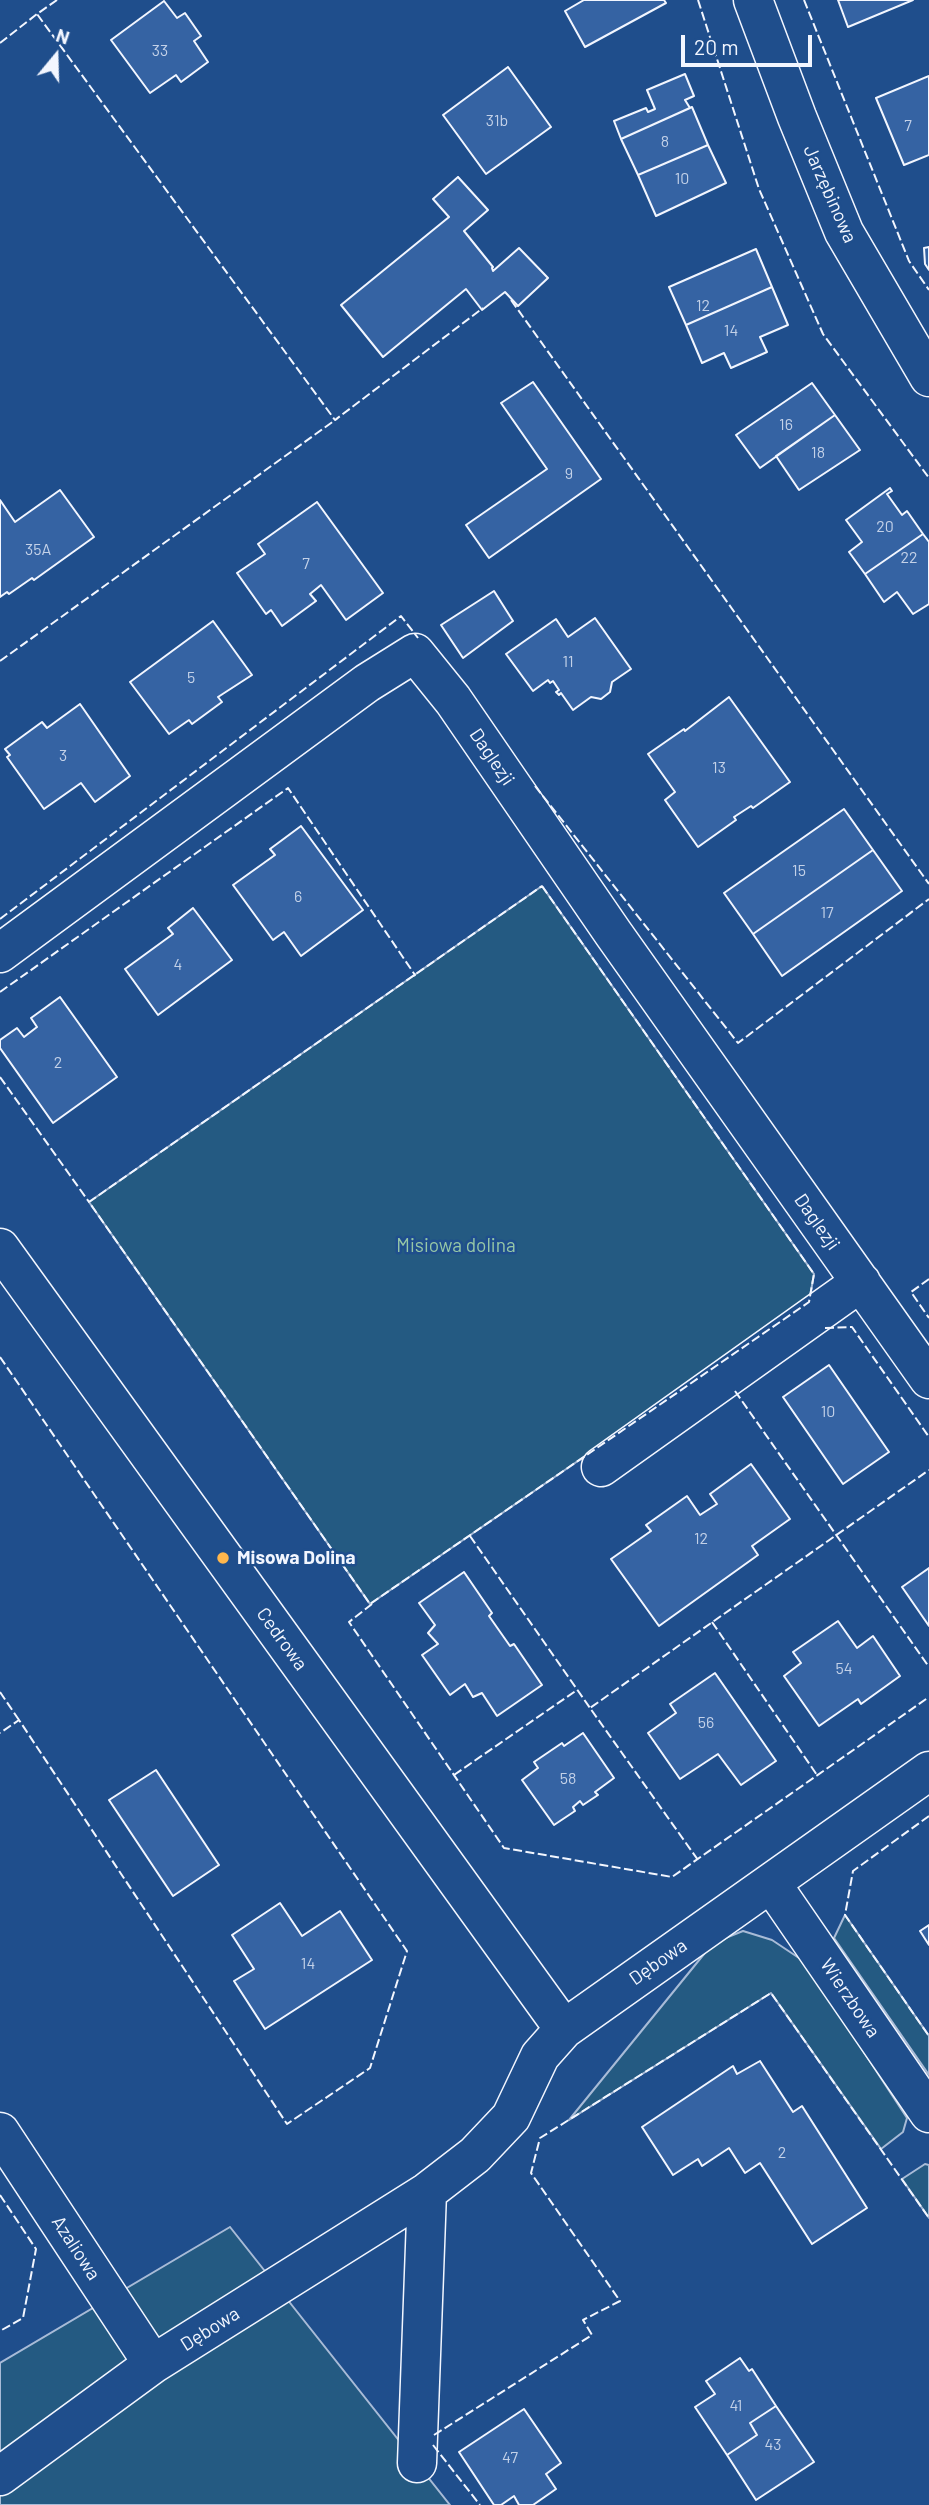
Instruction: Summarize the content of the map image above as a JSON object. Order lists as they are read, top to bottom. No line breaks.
{"streets":{"street":["Jarzębinowa","Daglezji","Cedrowa","Dębowa","Wierzbowa","Azaliowa"]},"crossings":[["Cedrowa","Dębowa"],["Dębowa","Wierzbowa"],["Dębowa","Azaliowa"]],"parks":["Misiowa dolina"],"places":["Misowa Dolina"],"house_numbers":["33","31b","7","8","10","12","14","16","18","9","20","35A","22","7","11","5","3","13","15","6","17","4","2","10","12","54","56","58","14","2","41","43","47"],"scale_bar":"20 m","north":"top"}
